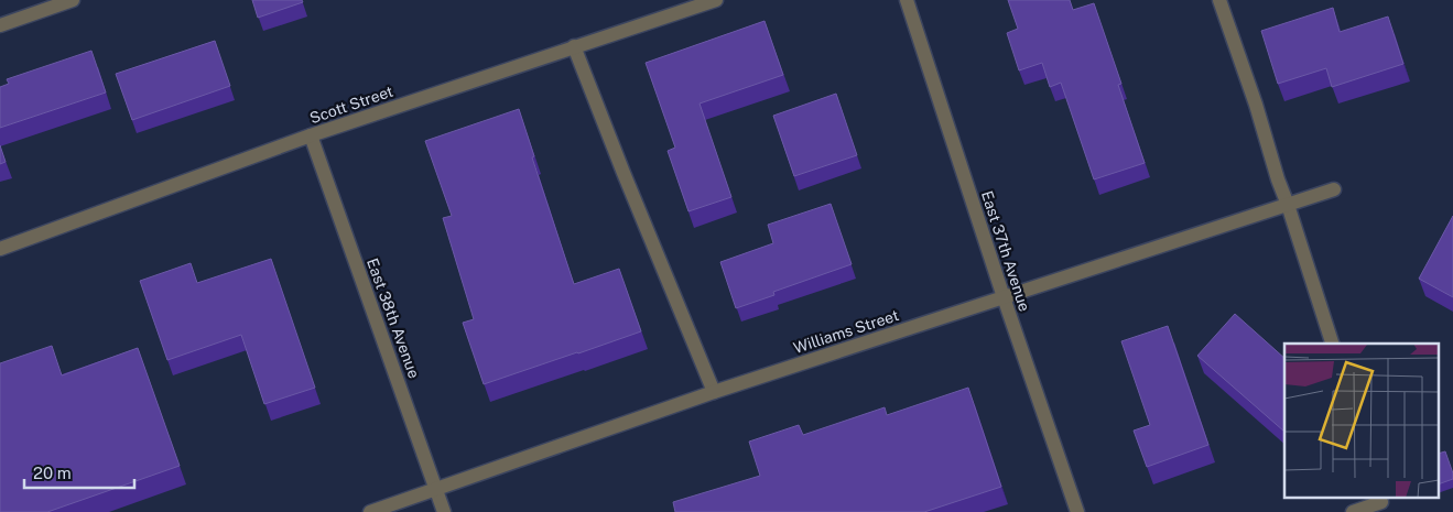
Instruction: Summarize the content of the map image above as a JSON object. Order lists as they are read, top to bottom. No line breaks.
{"streets":{"street":["Scott Street","East 37th Avenue","East 38th Avenue","Williams Street"]},"crossings":[["Scott Street","East 38th Avenue"],["East 37th Avenue","Williams Street"],["East 38th Avenue","Williams Street"]],"scale_bar":"20 m"}
